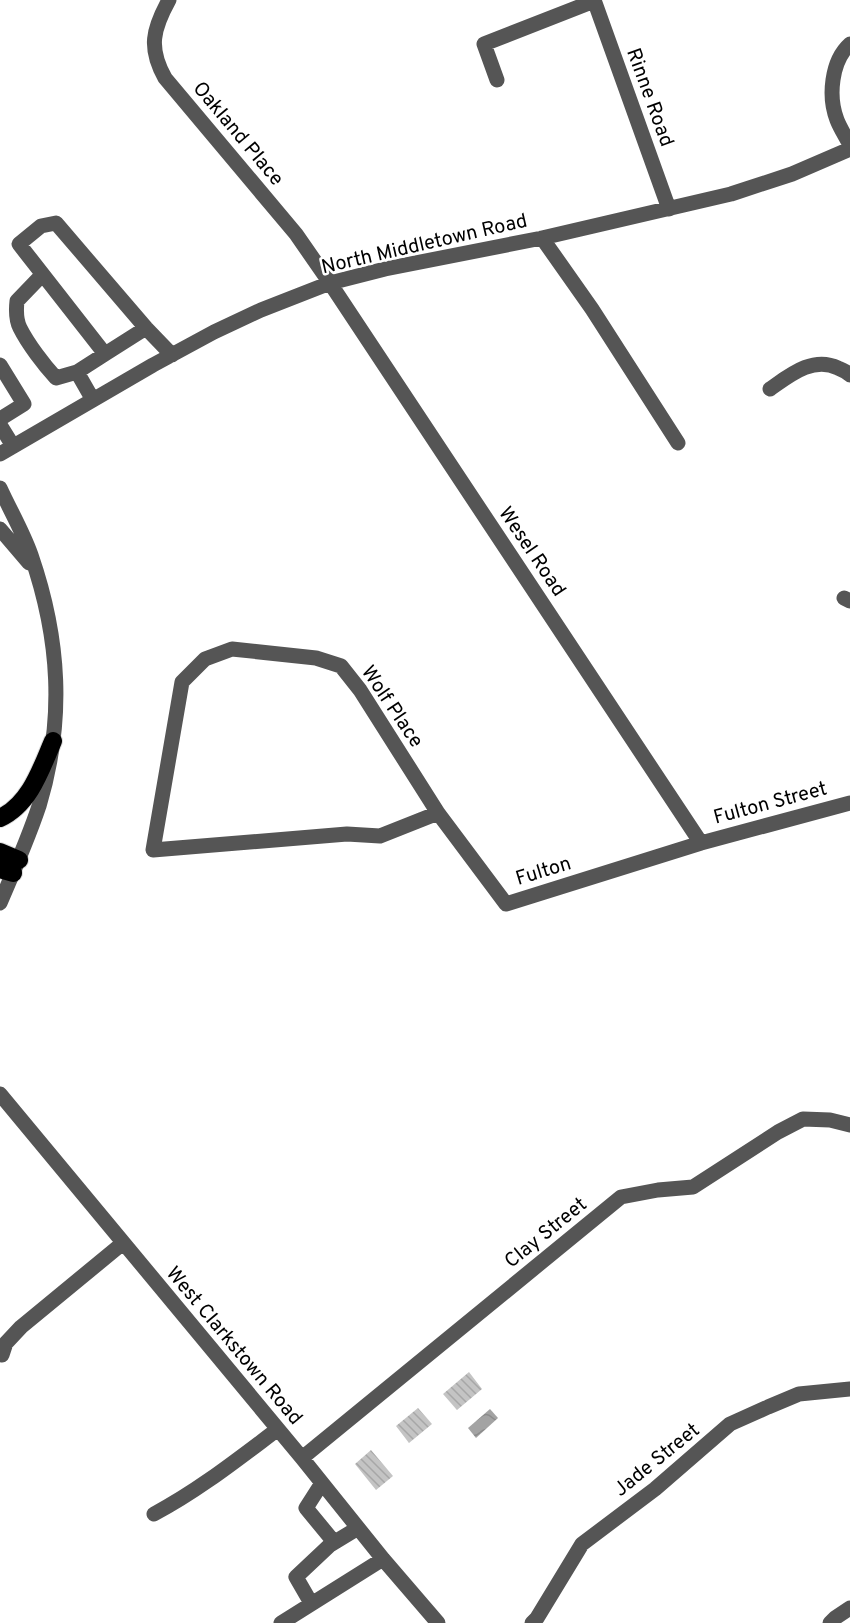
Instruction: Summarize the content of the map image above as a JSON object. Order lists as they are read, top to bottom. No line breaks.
{"streets":{"street":["Rinne Road","Oakland Place","North Middletown Road","Wesel Road","Wolf Place","Fulton Street","Fulton","Clay Street","West Clarkstown Road","Jade Street"]},"crossings":[["Rinne Road","North Middletown Road"],["Oakland Place","North Middletown Road"],["Oakland Place","Wesel Road"],["North Middletown Road","Wesel Road"],["Wesel Road","Fulton Street"],["Wesel Road","Fulton"],["Wolf Place","Fulton"],["Fulton Street","Fulton"],["Clay Street","West Clarkstown Road"]]}
